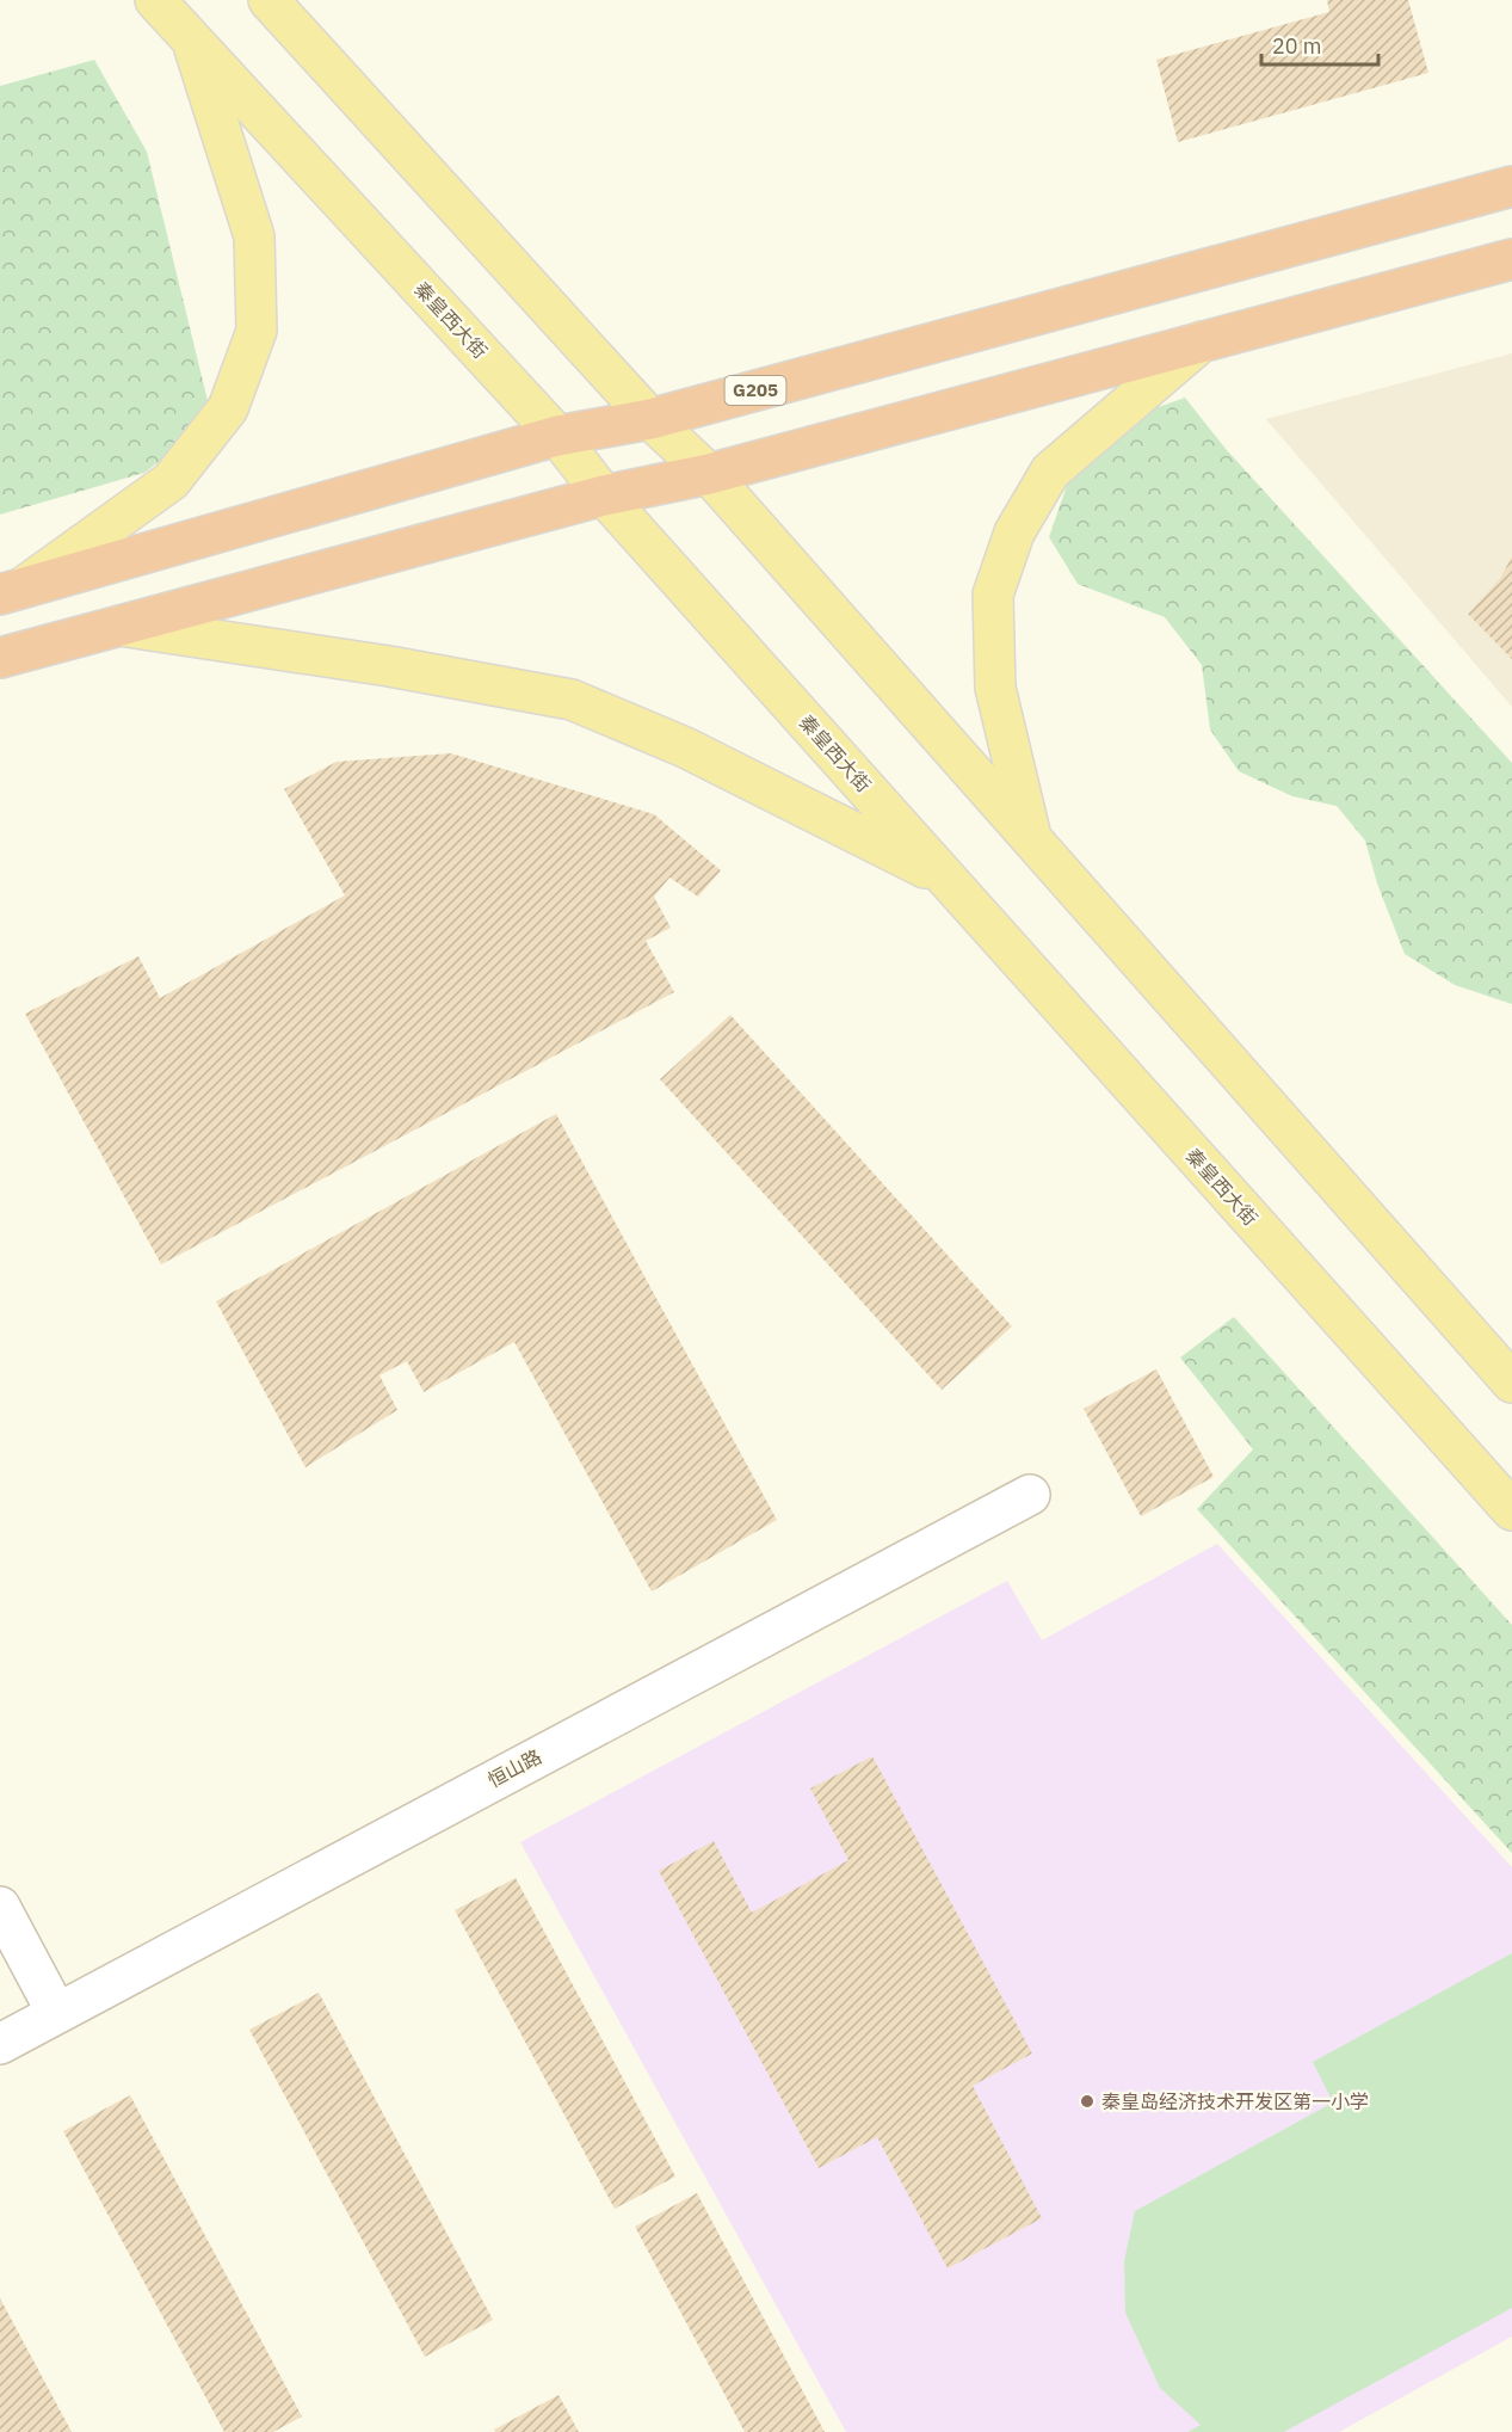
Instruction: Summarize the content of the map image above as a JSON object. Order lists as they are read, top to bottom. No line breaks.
{"streets":{"highway":["G205"],"main road":["秦皇西大街"],"street":["恒山路"]},"crossings":[["秦皇西大街","G205"]],"places":["秦皇岛经济技术开发区第一小学"],"scale_bar":"20 m"}
